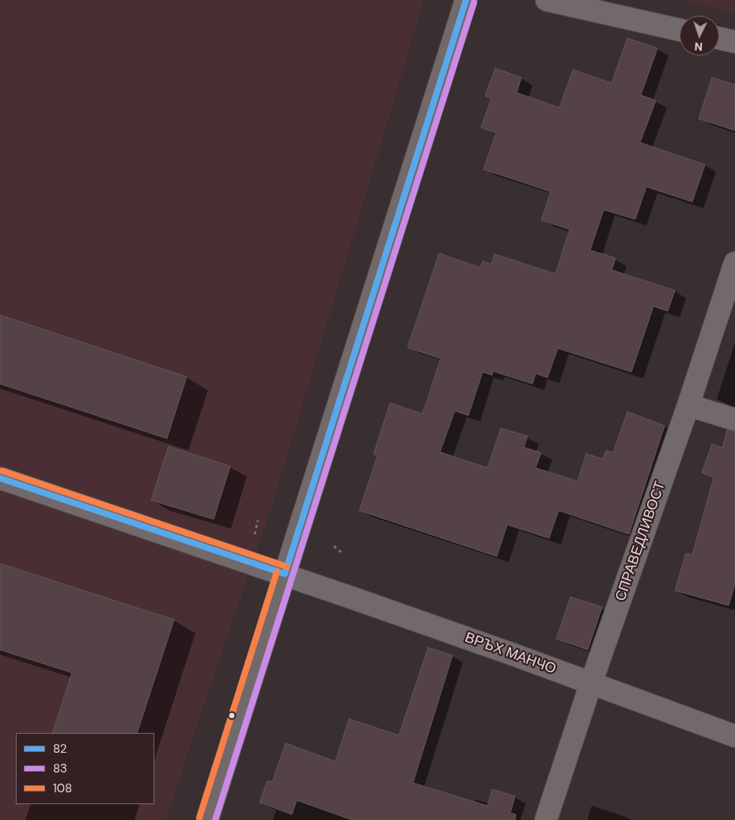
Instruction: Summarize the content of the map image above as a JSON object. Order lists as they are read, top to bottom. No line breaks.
{"streets":{"street":["СПРАВЕДЛИВОСТ","ВРЪХ МАНЧО"]},"crossings":[["СПРАВЕДЛИВОСТ","ВРЪХ МАНЧО"]],"lines":["transit line 82","transit line 83","transit line 108"],"legend":["82","83","108"],"north":"bottom"}
